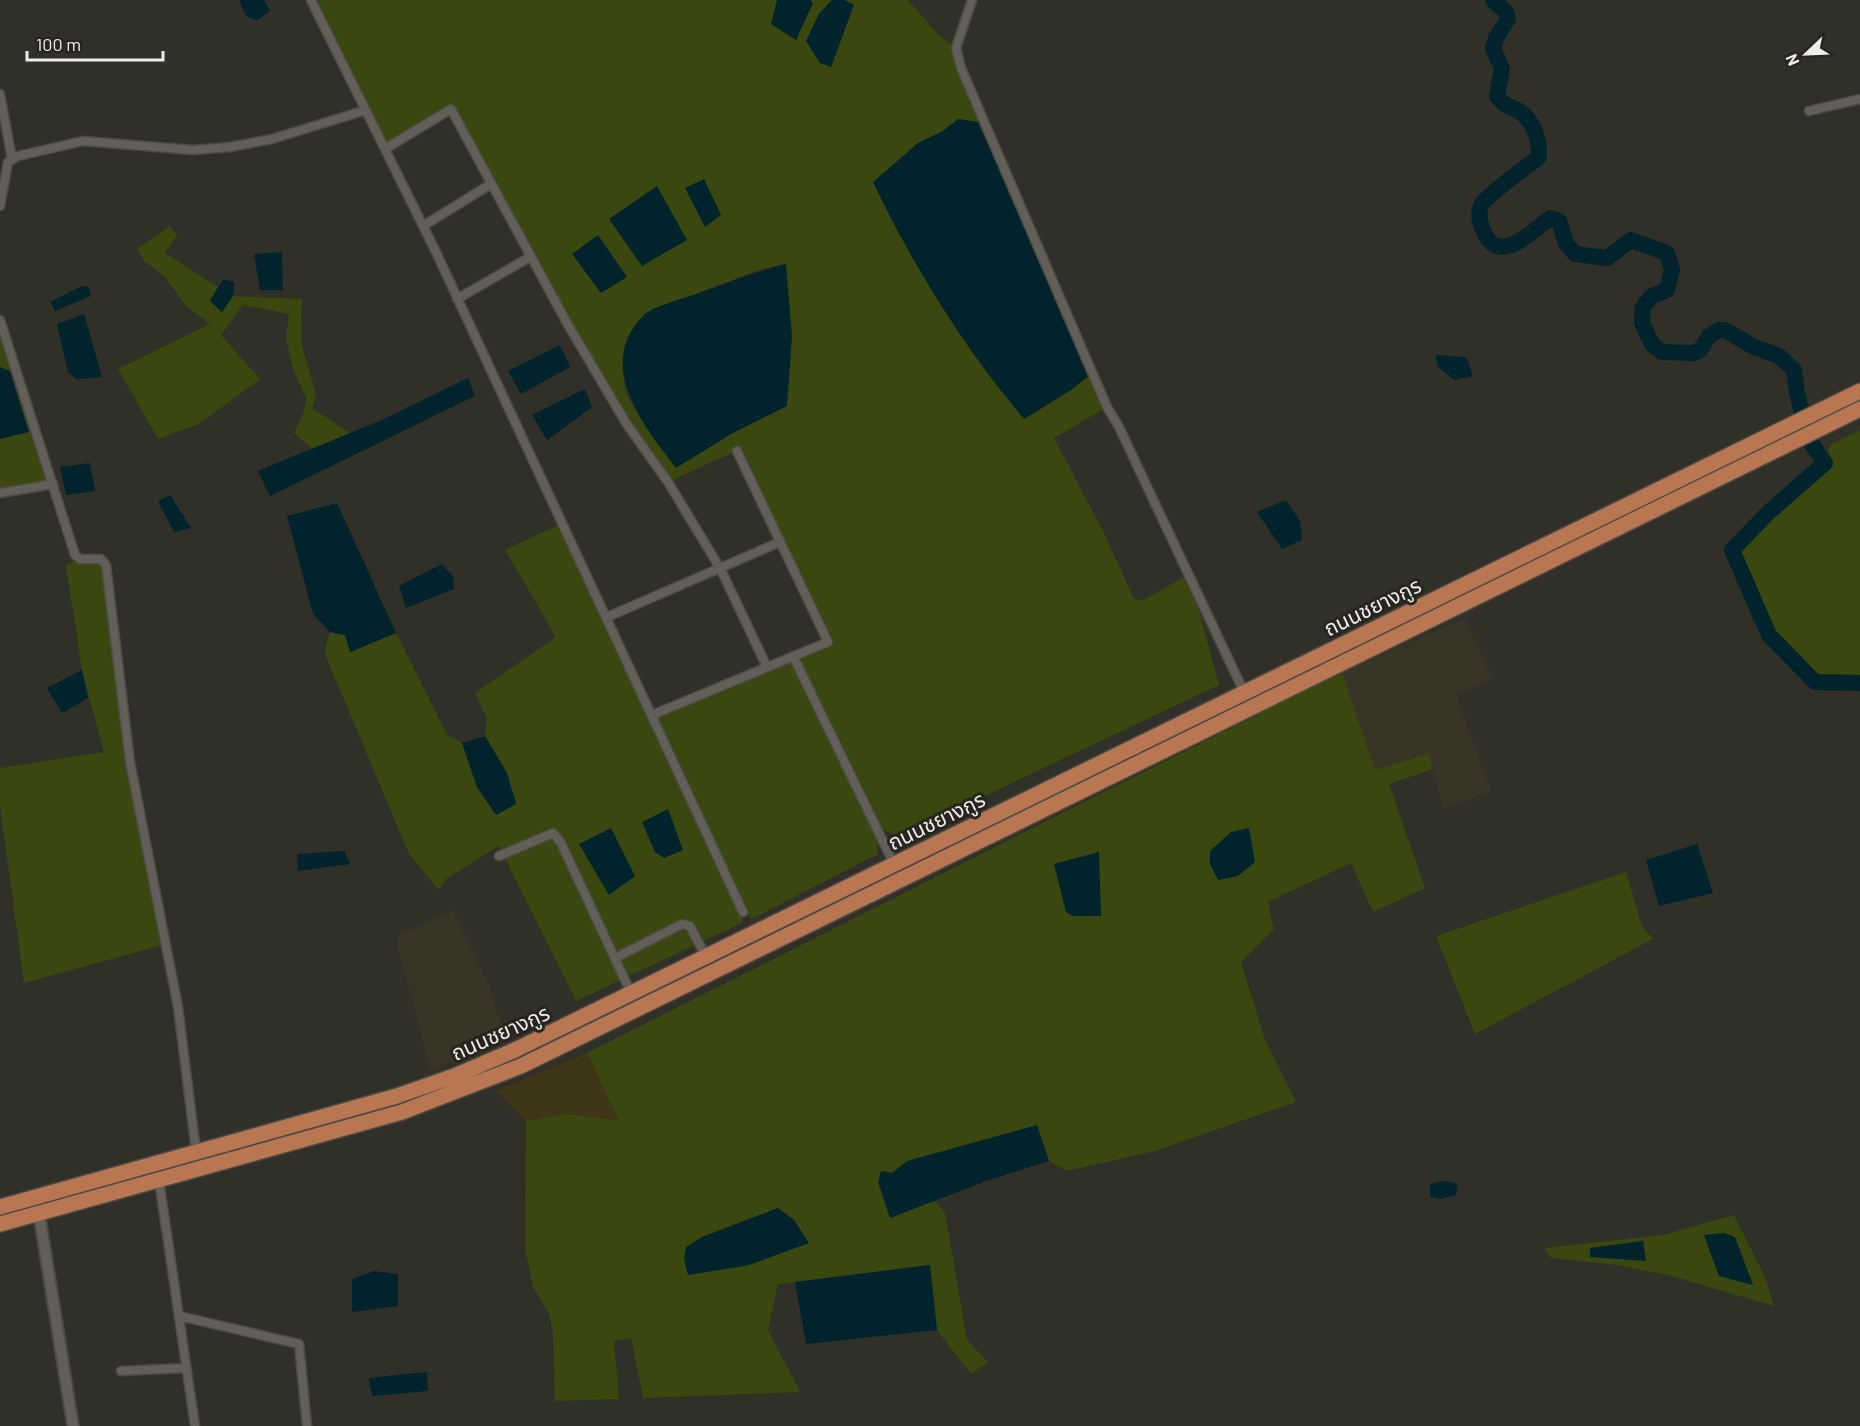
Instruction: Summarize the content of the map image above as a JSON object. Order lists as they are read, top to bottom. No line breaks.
{"streets":{"highway":["ถนนชยางกูร"]},"scale_bar":"100 m","north":"bottom left"}
